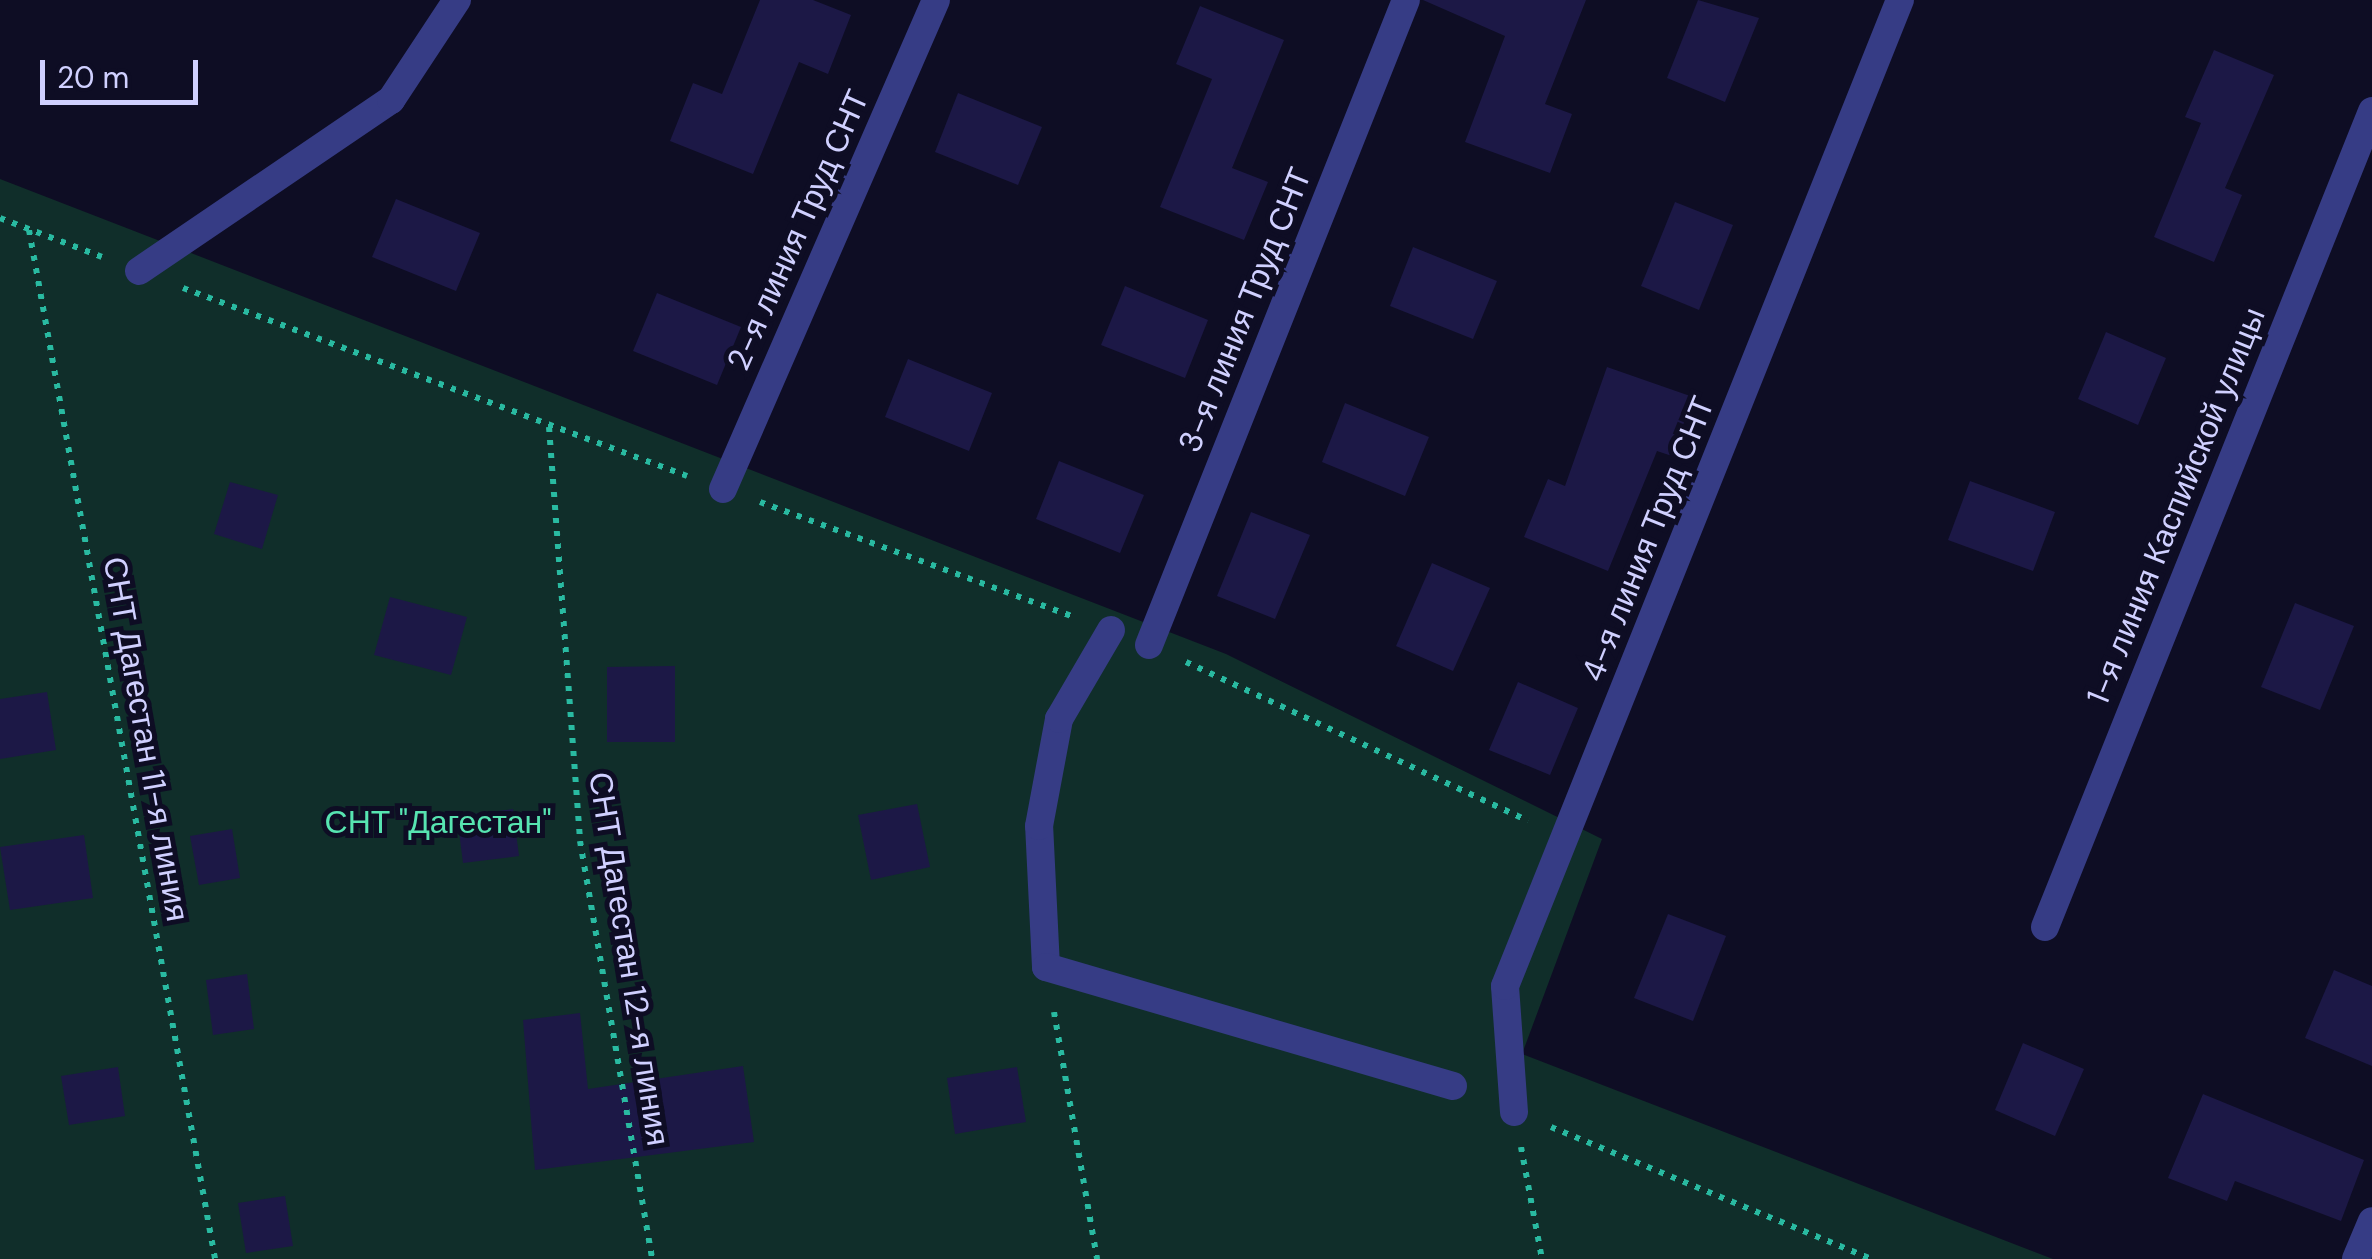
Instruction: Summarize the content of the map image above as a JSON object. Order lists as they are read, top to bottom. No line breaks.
{"streets":{"street":["2-я линия Труд СНТ","3-я линия Труд СНТ","1-я линия Каспийской улицы","4-я линия Труд СНТ"],"path":["СНТ Дагестан 11-я линия","СНТ Дагестан 12-я линия"]},"parks":["СНТ \"Дагестан\""],"scale_bar":"20 m"}
